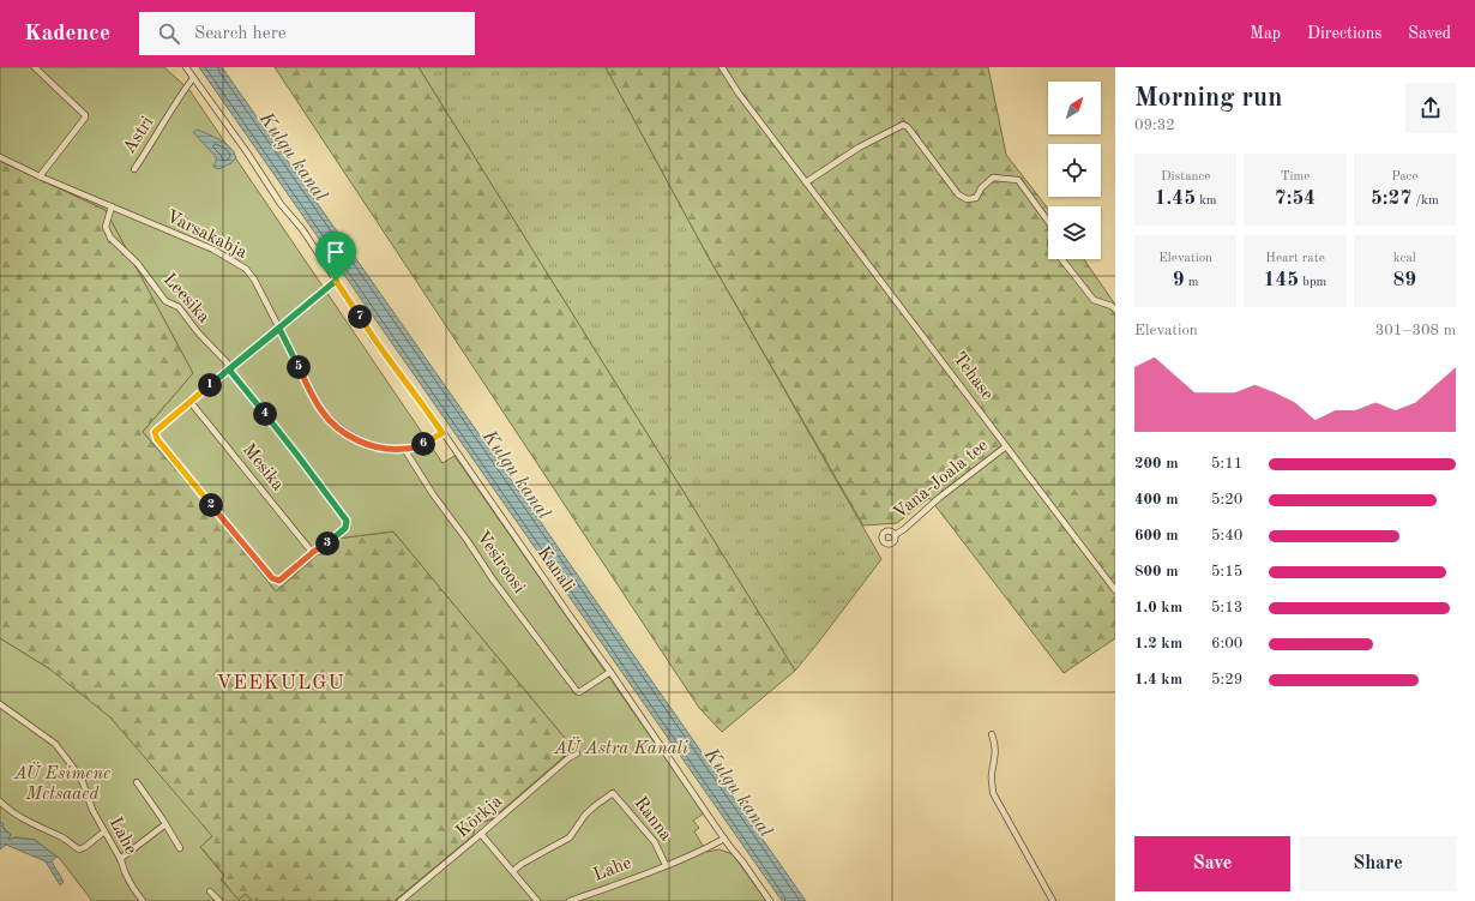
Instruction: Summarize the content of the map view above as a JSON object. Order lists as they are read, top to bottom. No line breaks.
{"streets":{"street":["Astri","Varsakabja","Leesika","Tehase","Mesika","Vana-Joala tee","Vesiroosi","Kanali","Kõrkja","Ranna","Lahe"]},"crossings":[["Astri","Kanali"],["Varsakabja","Leesika"],["Varsakabja","Vesiroosi"],["Leesika","Mesika"],["Tehase","Vana-Joala tee"],["Vesiroosi","Kanali"],["Kanali","Lahe"],["Ranna","Lahe"]],"districts":["VEEKULGU"],"water":["Kulgu kanal"],"parks":["AÜ Astra Kanali","AÜ Esimene Metsaaed"],"north":"top right","page":{"header":"Kadence","search":"Search here","nav":["Map","Directions","Saved"],"heading":["Morning run","09:32"],"stats":[["Distance","1.45 km"],["Time","7:54"],["Pace","5:27 /km"],["Elevation","9 m"],["Heart rate","145 bpm"],["kcal","89"]],"pins":["7","5","1","4","6","2","3"],"chart":["Elevation","301–308 m"],"list":[{"name":"200 m","note":"5:11"},{"name":"400 m","note":"5:20"},{"name":"600 m","note":"5:40"},{"name":"800 m","note":"5:15"},{"name":"1.0 km","note":"5:13"},{"name":"1.2 km","note":"6:00"},{"name":"1.4 km","note":"5:29"}],"buttons":["Save","Share"]}}
